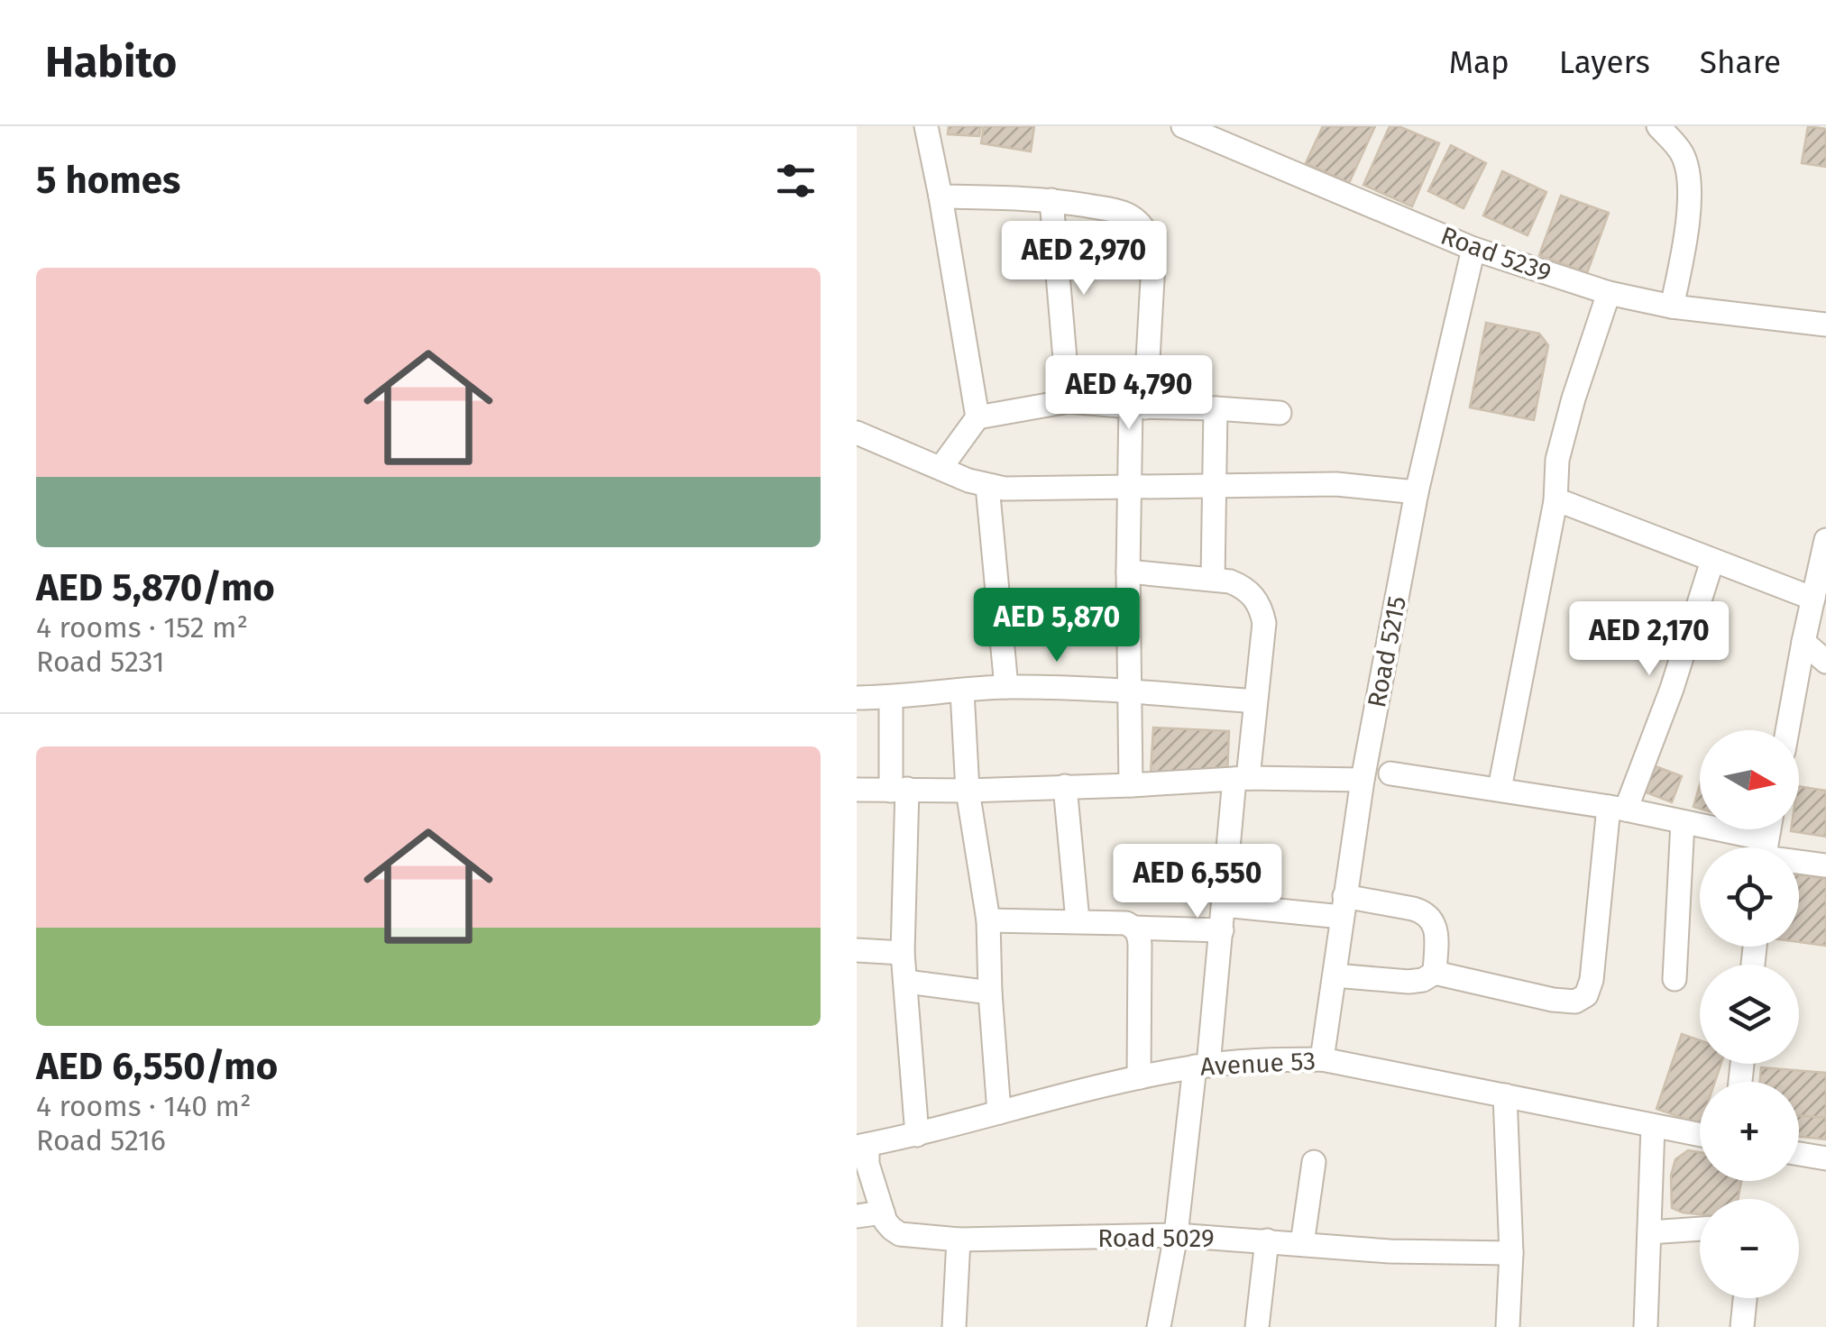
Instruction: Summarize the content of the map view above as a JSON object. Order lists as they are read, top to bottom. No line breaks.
{"streets":{"street":["Road 5239","Road 5215","Avenue 53","Road 5029"]},"crossings":[["Road 5239","Road 5215"],["Road 5215","Avenue 53"]],"north":"right","page":{"header":"Habito","nav":["Map","Layers","Share"],"heading":"5 homes","price":["AED 2,970","AED 4,790","AED 5,870","AED 2,170","AED 6,550"],"list":[{"name":"AED 5,870/mo","note":"4 rooms · 152 m² · Road 5231"},{"name":"AED 6,550/mo","note":"4 rooms · 140 m² · Road 5216"}],"map_buttons":["+","−"]}}
